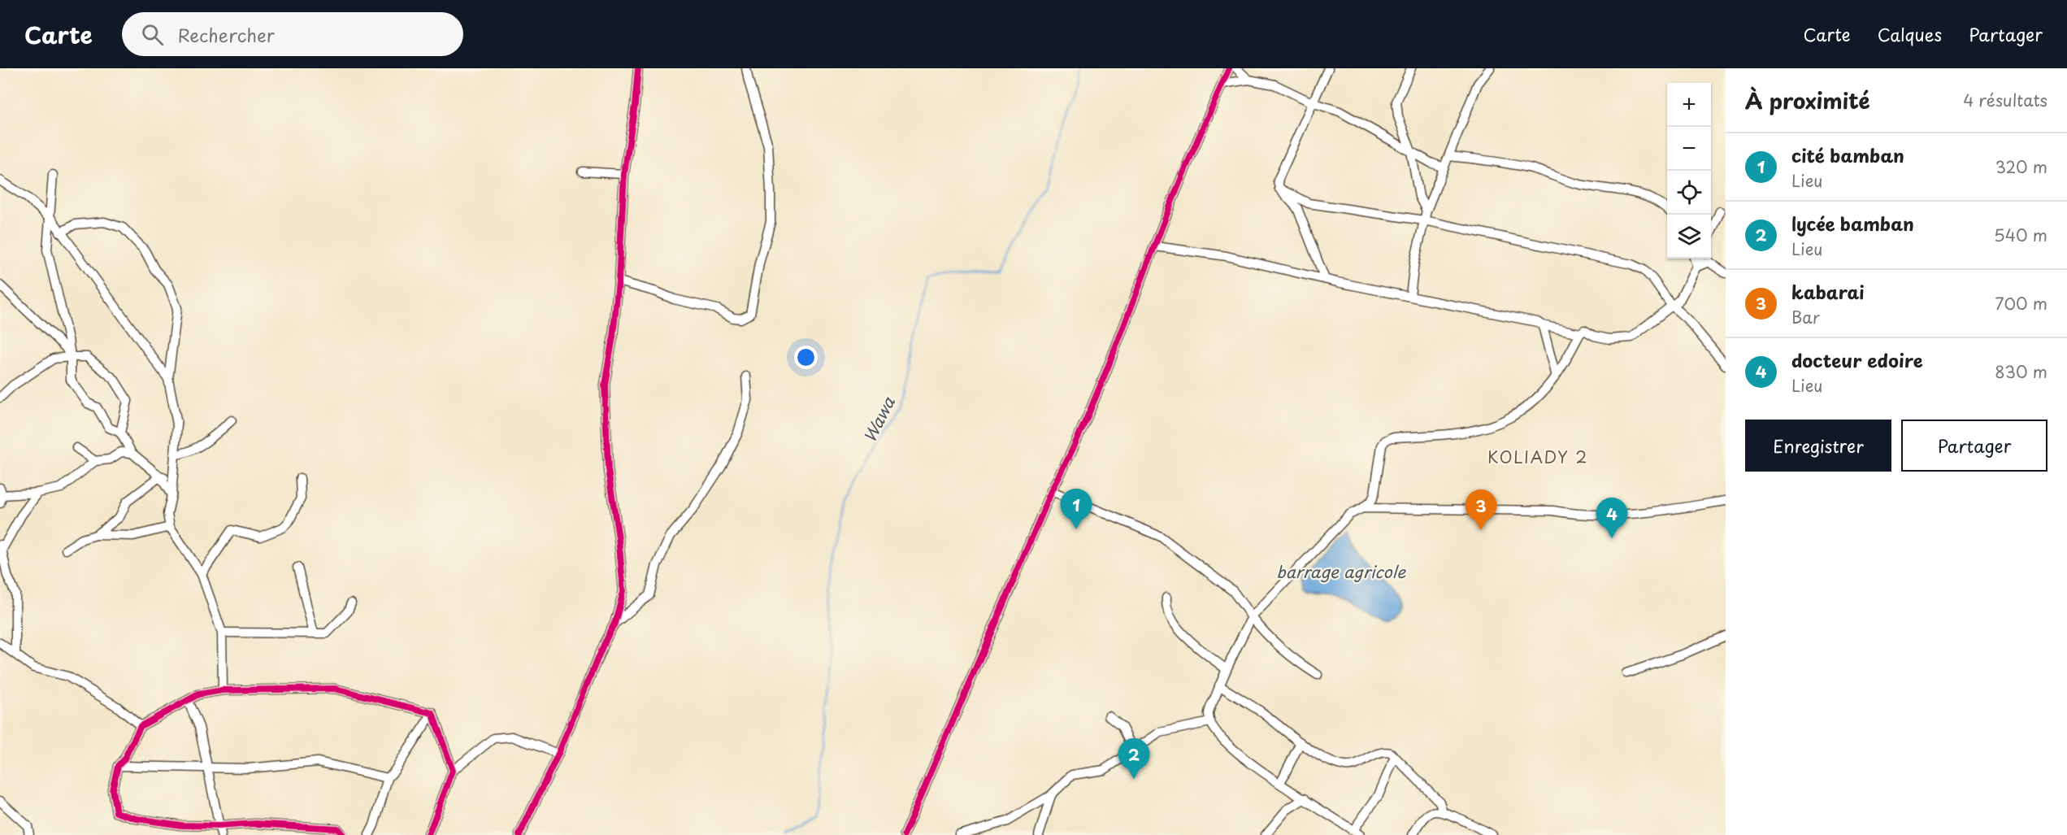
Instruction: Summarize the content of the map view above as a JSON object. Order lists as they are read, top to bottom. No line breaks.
{"districts":["KOLIADY 2"],"water":["Wawa","barrage agricole"],"page":{"header":"Carte","search":"Rechercher","nav":["Carte","Calques","Partager"],"heading":["À proximité","4 résultats"],"map_buttons":["+","−"],"list":[{"mark":"1","name":"cité bamban","note":"Lieu","value":"320 m"},{"mark":"2","name":"lycée bamban","note":"Lieu","value":"540 m"},{"mark":"3","name":"kabarai","note":"Bar","value":"700 m"},{"mark":"4","name":"docteur edoire","note":"Lieu","value":"830 m"}],"buttons":["Enregistrer","Partager"],"pins":["1","3","4","2"]}}
